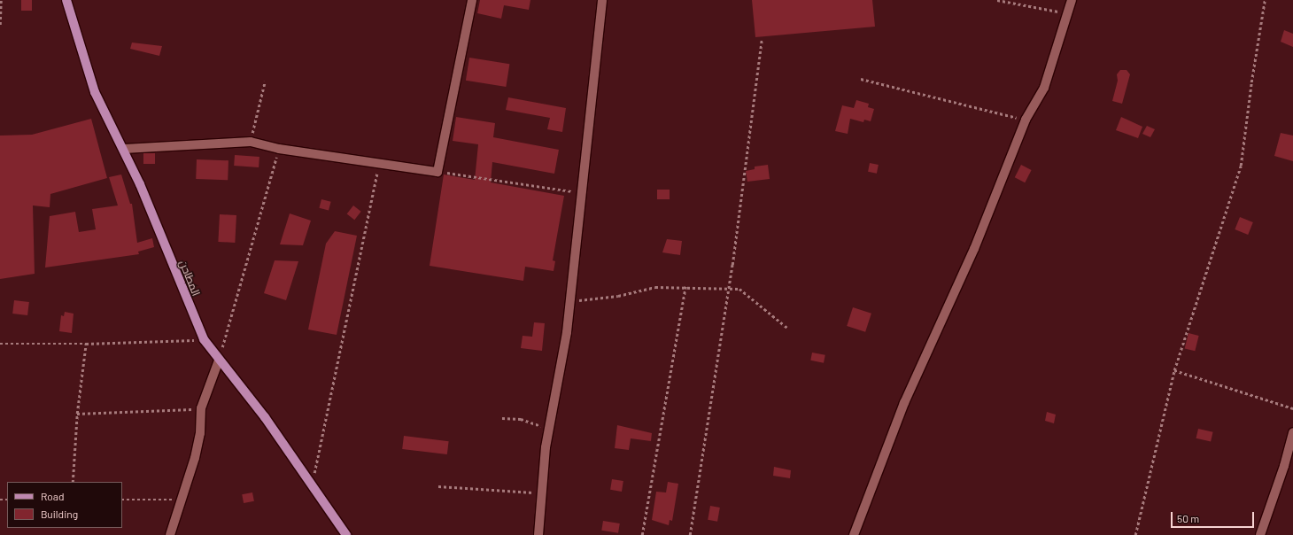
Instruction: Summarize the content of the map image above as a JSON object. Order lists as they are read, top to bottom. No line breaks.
{"streets":{"main road":["المطاحن"]},"legend":["Road","Building"],"scale_bar":"50 m"}
